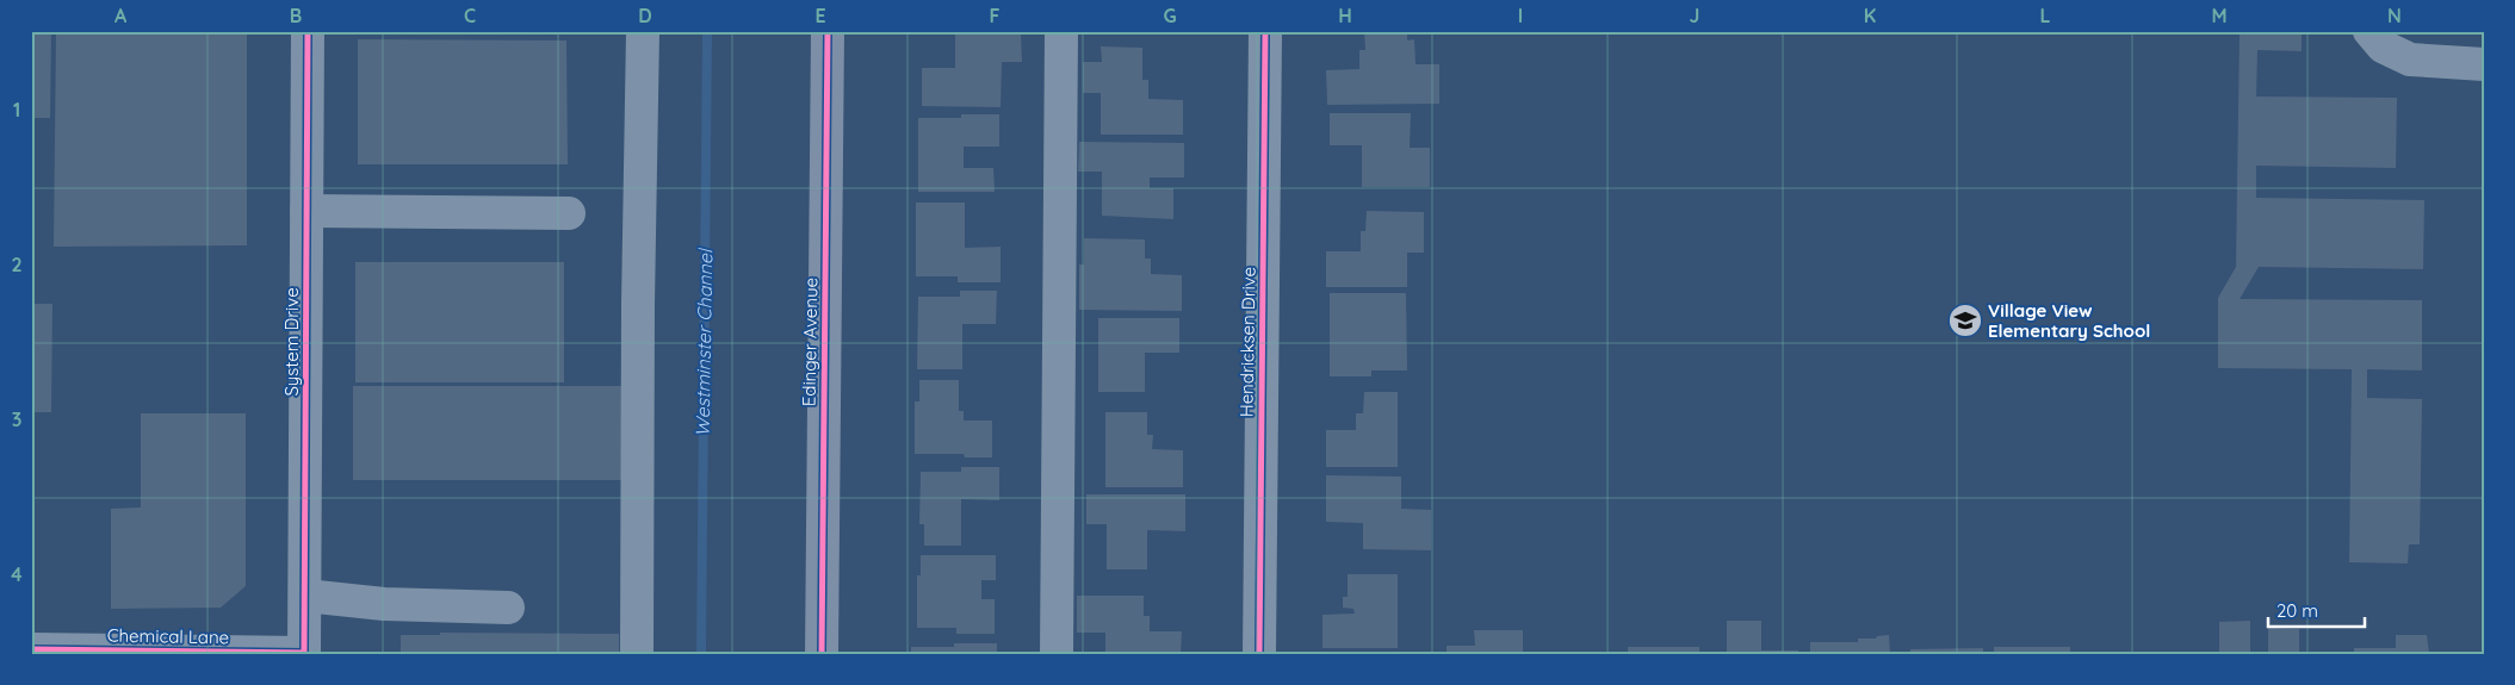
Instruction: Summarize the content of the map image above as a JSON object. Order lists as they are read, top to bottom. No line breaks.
{"streets":{"main road":["Edinger Avenue"],"street":["System Drive","Hendricksen Drive","Chemical Lane"]},"crossings":[["System Drive","Chemical Lane"]],"water":["Westminster Channel"],"places":{"school or university":["Village View Elementary School"]},"scale_bar":"20 m","grid":{"columns":["A","B","C","D","E","F","G","H","I","J","K","L","M","N"],"rows":["1","2","3","4"]}}
